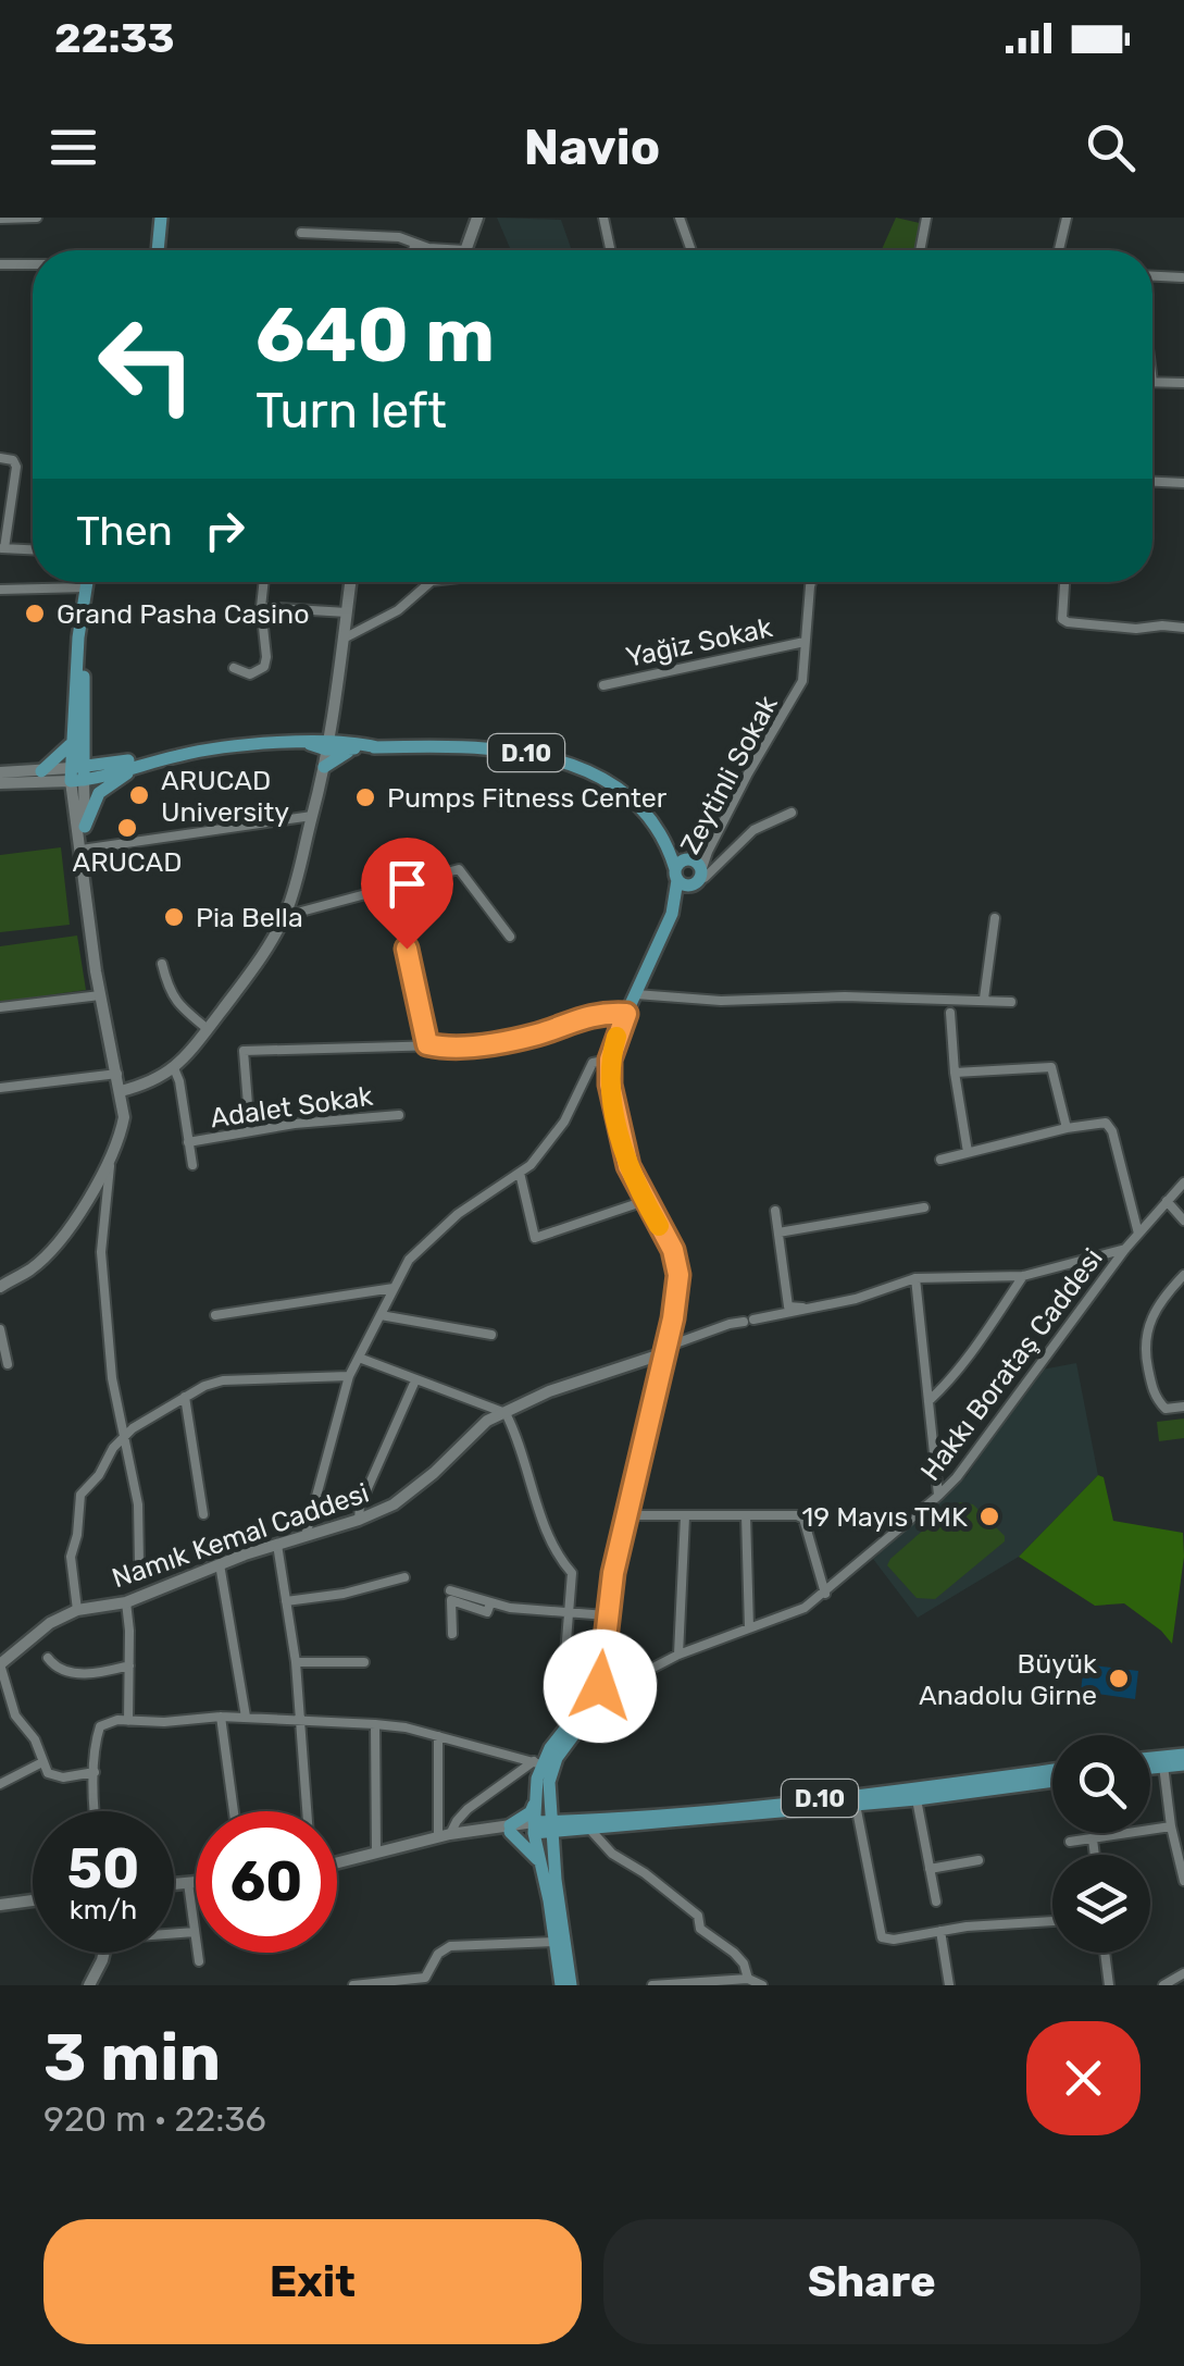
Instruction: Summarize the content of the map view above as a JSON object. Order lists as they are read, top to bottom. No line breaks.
{"streets":{"main road":["D.10"],"street":["Yağiz Sokak","Zeytinli Sokak","Adalet Sokak","Hakkı Borataş Caddesi","Namık Kemal Caddesi"]},"crossings":[["Yağiz Sokak","Zeytinli Sokak"],["D.10","Zeytinli Sokak"]],"places":["Grand Pasha Casino","ARUCAD University","Pumps Fitness Center","ARUCAD","Pia Bella","19 Mayıs TMK","Büyük Anadolu Girne"],"page":{"status":"22:33","header":"Navio","turn":["640 m","Turn left"],"then":"Then","speed":"50 km/h","limit":"60","heading":["3 min","920 m · 22:36"],"buttons":["Exit","Share"]}}
